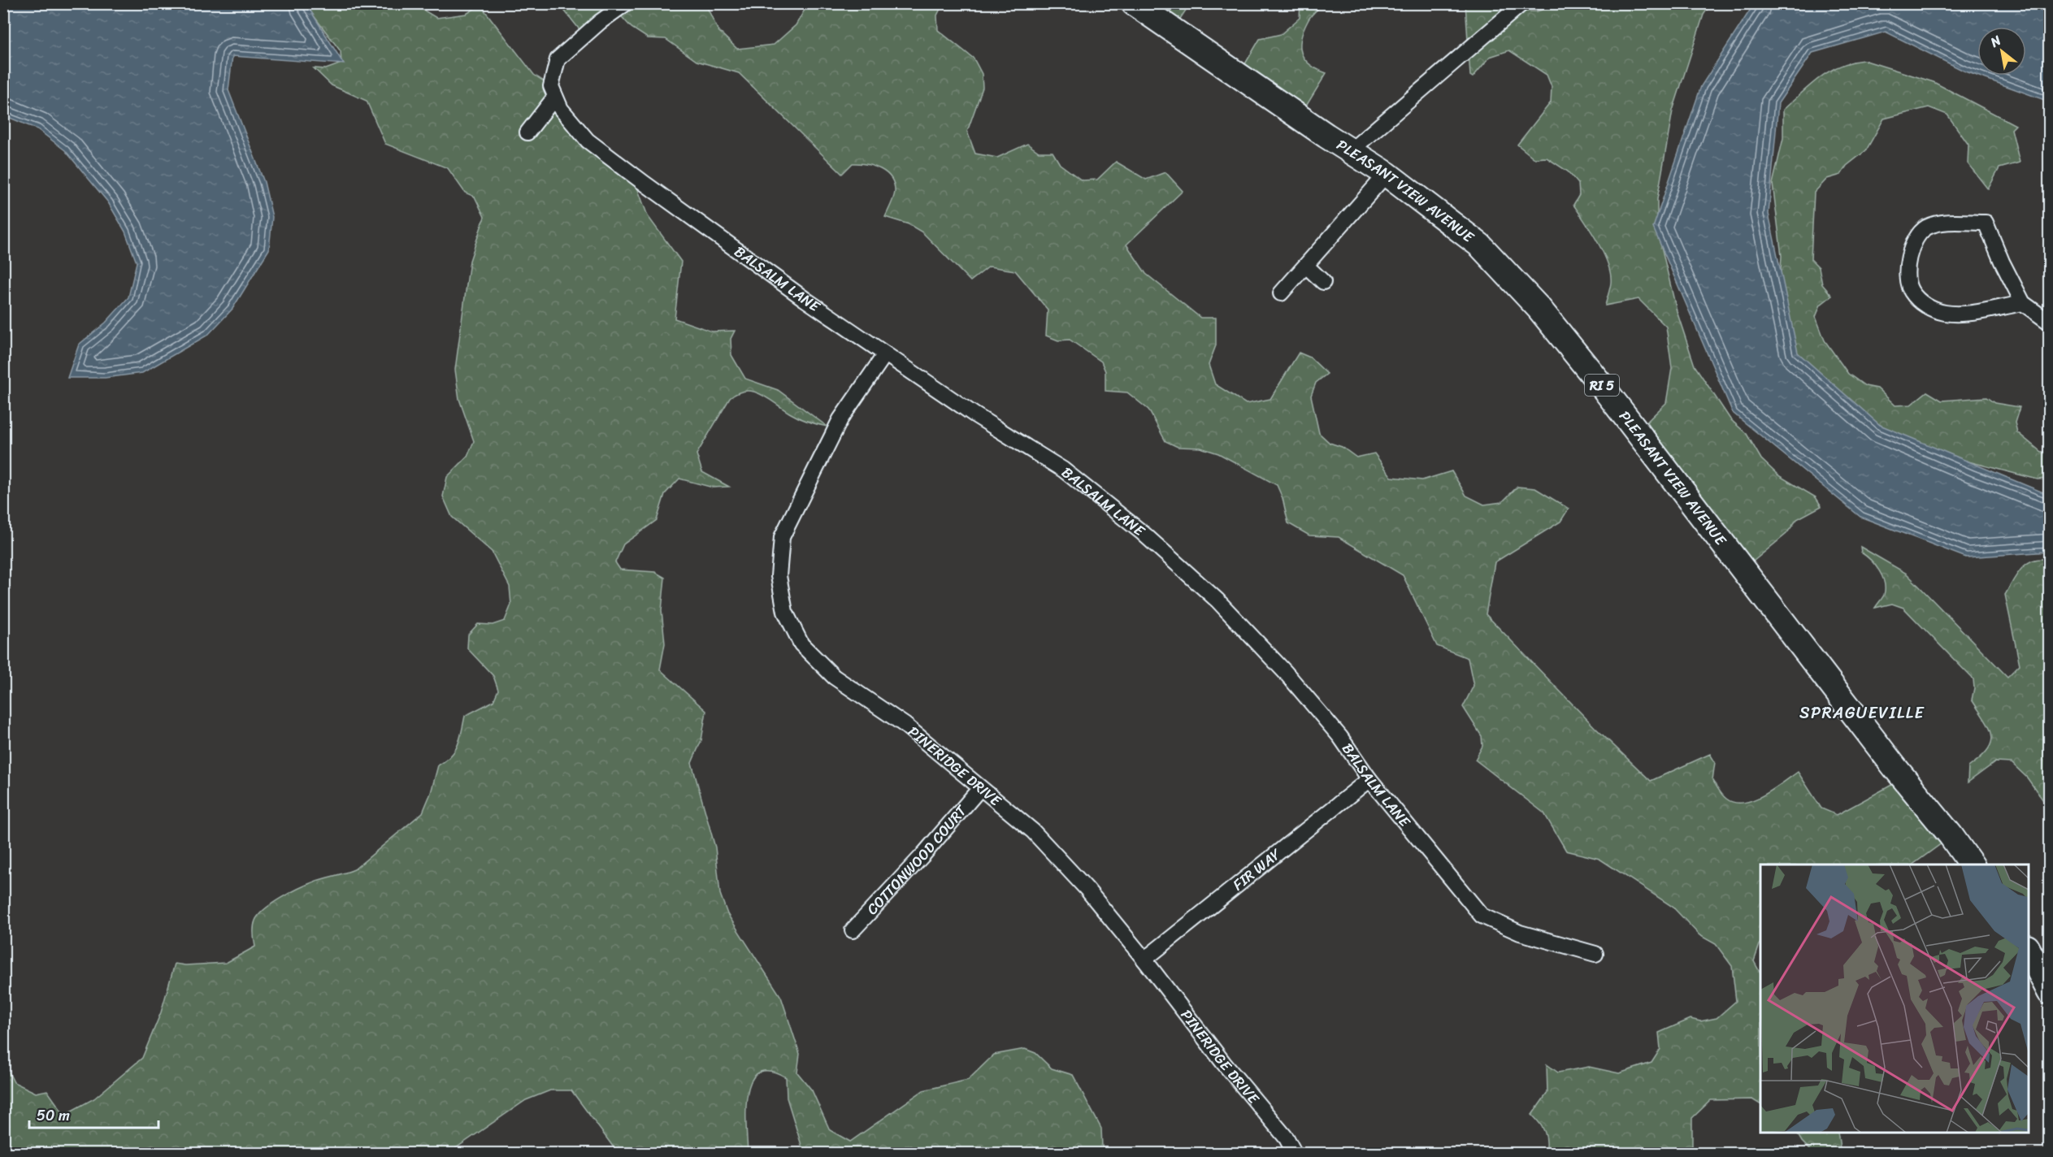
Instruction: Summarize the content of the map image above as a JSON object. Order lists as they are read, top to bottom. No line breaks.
{"streets":{"main road":["PLEASANT VIEW AVENUE","RI 5"],"street":["BALSALM LANE","PINERIDGE DRIVE","COTTONWOOD COURT","FIR WAY"]},"crossings":[["BALSALM LANE","PINERIDGE DRIVE"],["BALSALM LANE","FIR WAY"],["PINERIDGE DRIVE","COTTONWOOD COURT"],["PINERIDGE DRIVE","FIR WAY"]],"districts":["SPRAGUEVILLE"],"scale_bar":"50 m","north":"top left"}
